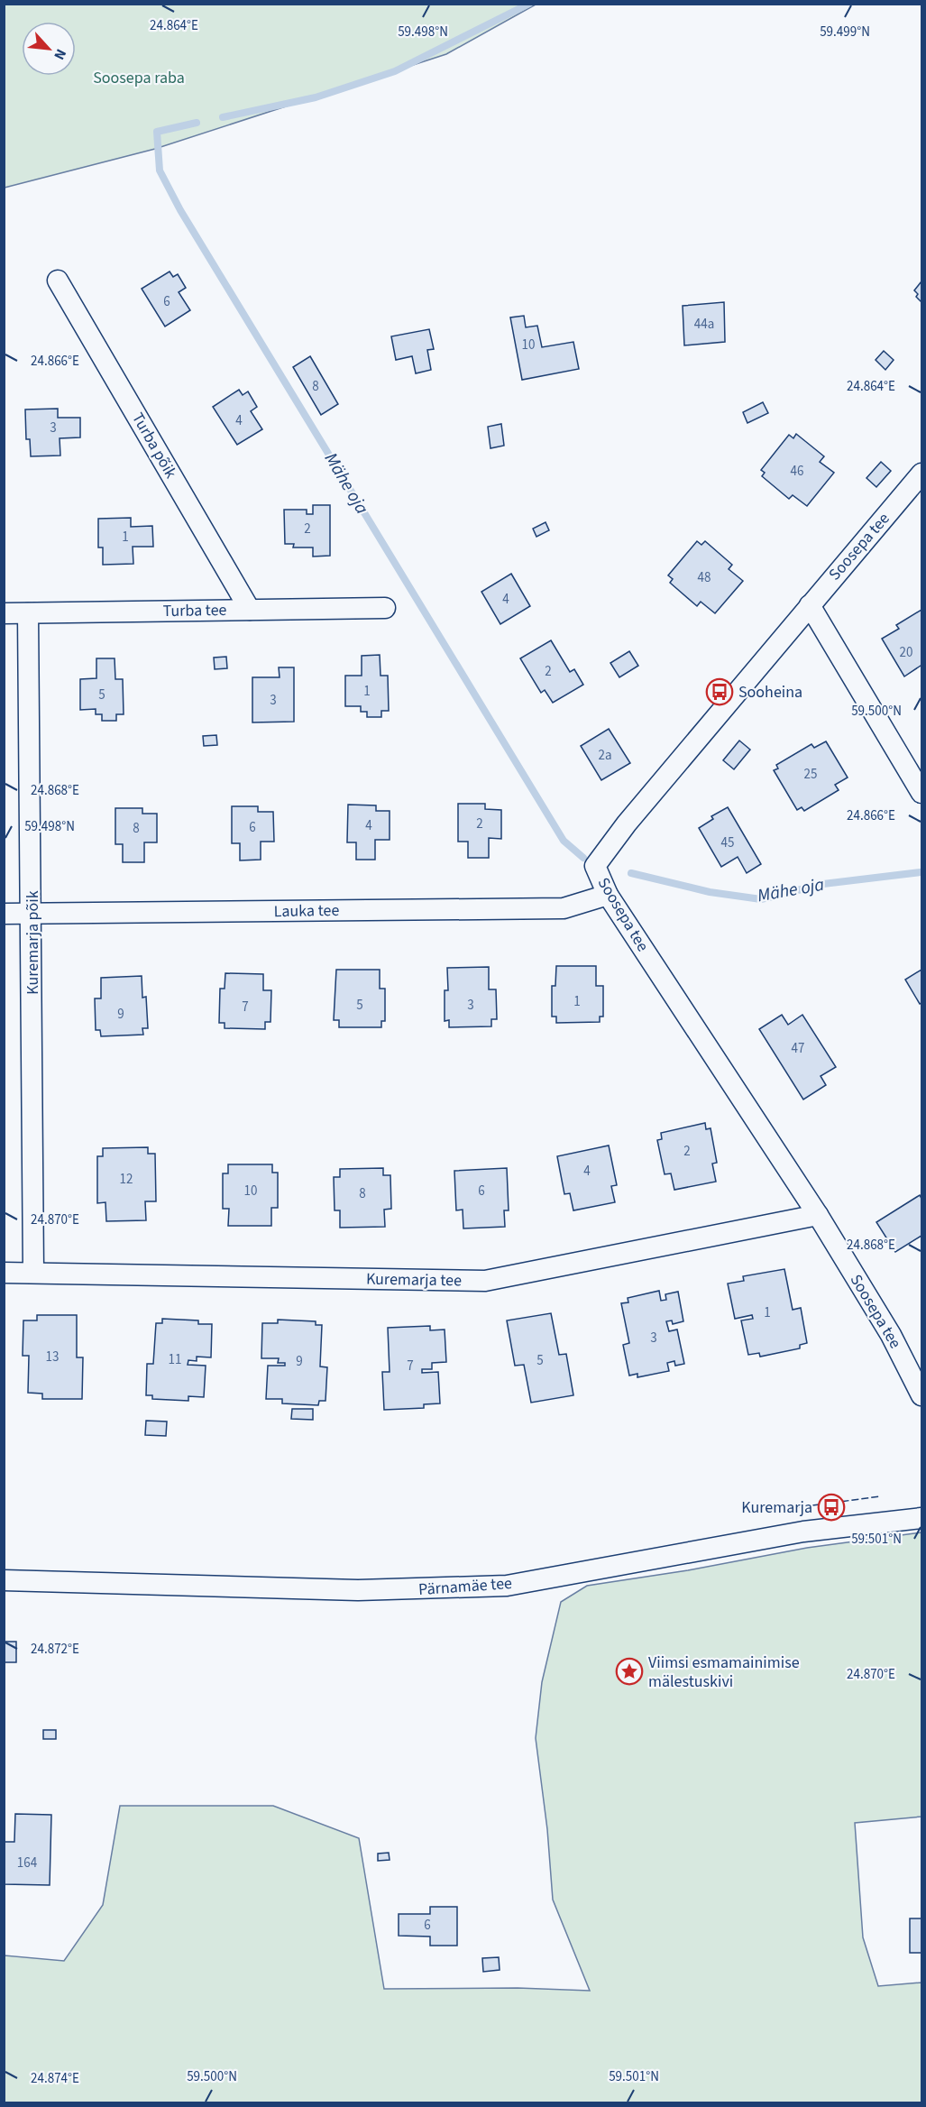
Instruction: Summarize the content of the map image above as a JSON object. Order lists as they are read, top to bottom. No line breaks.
{"streets":{"street":["Turba põik","Soosepa tee","Turba tee","Lauka tee","Kuremarja põik","Kuremarja tee","Pärnamäe tee"]},"crossings":[["Turba põik","Turba tee"],["Soosepa tee","Lauka tee"],["Soosepa tee","Kuremarja tee"],["Turba tee","Kuremarja põik"],["Lauka tee","Kuremarja põik"],["Kuremarja põik","Kuremarja tee"]],"water":["Mähe oja"],"parks":["Soosepa raba"],"places":{"bus stop":["Sooheina","Kuremarja"],"place":["Viimsi esmamainimise mälestuskivi"]},"house_numbers":["6","44a","10","8","4","3","46","2","1","48","4","20","2","1","5","3","2a","25","2","4","6","8","45","1","5","3","7","9","47","2","4","12","10","6","8","1","3","13","11","5","9","7","164","6"],"north":"bottom right","coordinates":["24.864°E","59.498°N","59.499°N","24.866°E","59.500°N","24.868°E","24.870°E","59.501°N","24.872°E","24.874°E"]}
